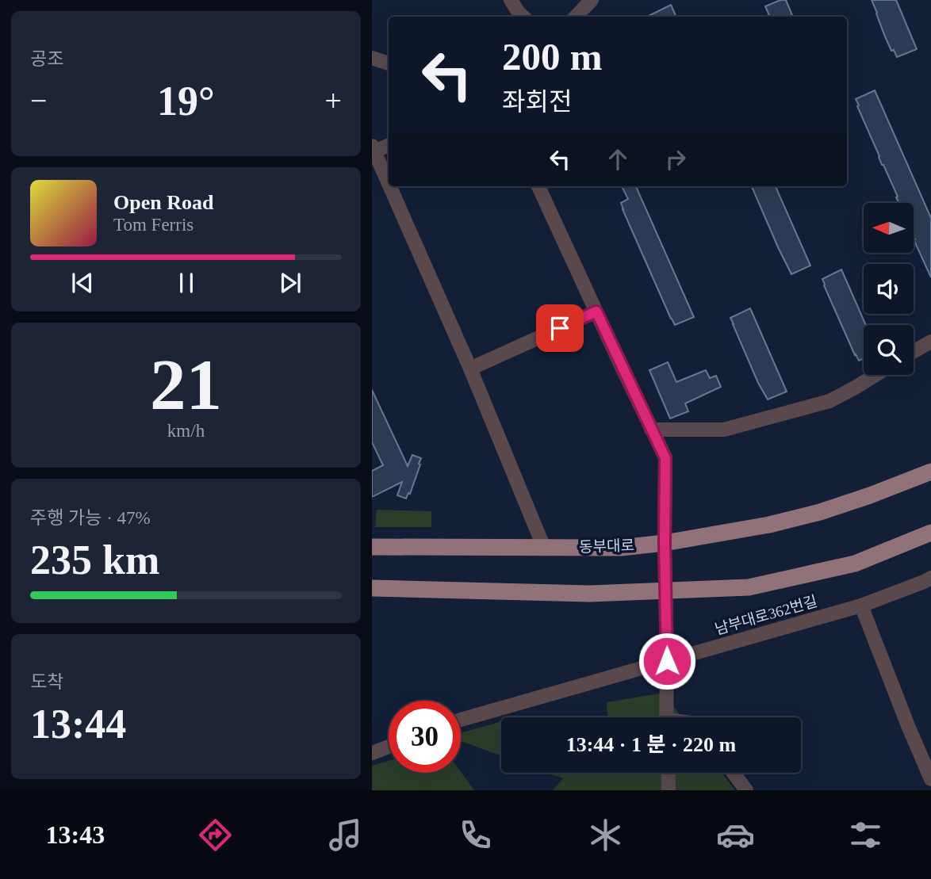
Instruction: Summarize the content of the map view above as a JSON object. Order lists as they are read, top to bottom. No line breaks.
{"streets":{"main road":["동부대로"],"street":["남부대로362번길"]},"north":"left","page":{"tile":["공조",["21","km/h"],["주행 가능 · 47%","235 km"],["도착","13:44"]],"turn":["200 m","좌회전"],"heat":["−","19°","+"],"song":["Open Road","Tom Ferris"],"limit":"30","trip":"13:44 · 1 분 · 220 m","tabs":"13:43"}}
